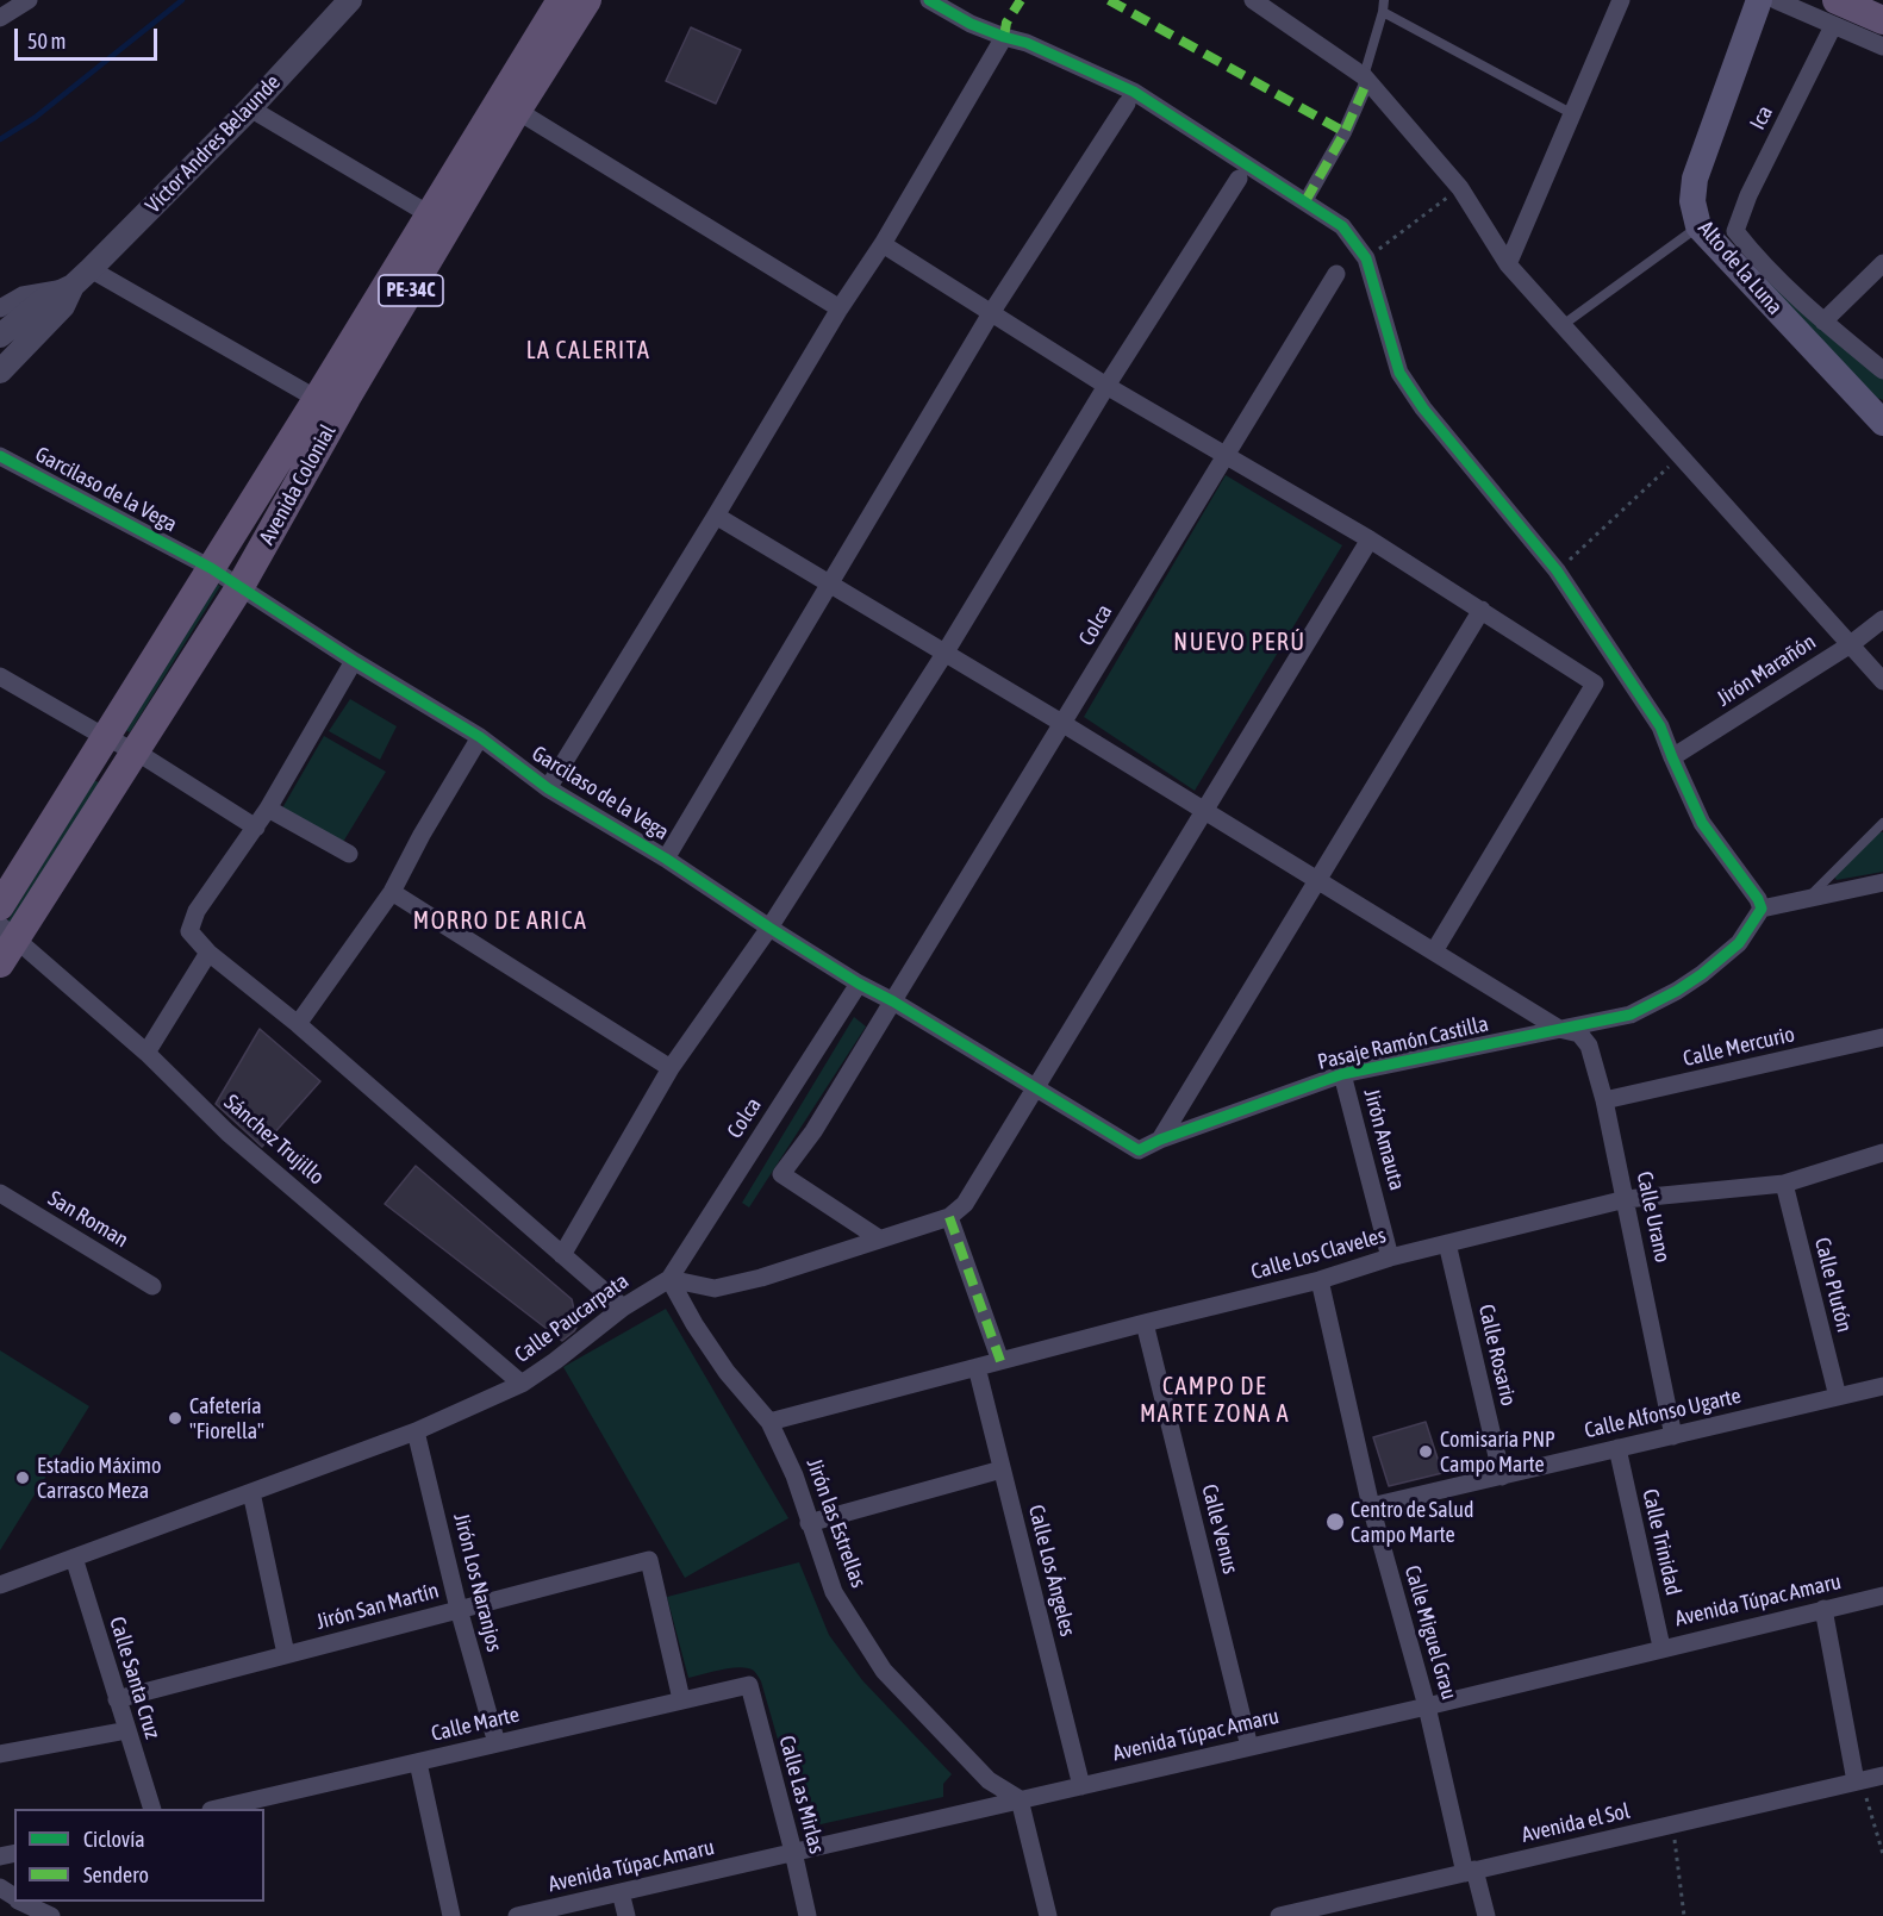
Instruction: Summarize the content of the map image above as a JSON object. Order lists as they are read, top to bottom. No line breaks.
{"streets":{"main road":["Alto de la Luna","PE-34C","Avenida Colonial"],"street":["Ica","Víctor Andres Belaunde","Garcilaso de la Vega","Colca","Jirón Marañón","Pasaje Ramón Castilla","Calle Mercurio","Sánchez Trujillo","Jirón Amauta","Calle Urano","San Roman","Calle Los Claveles","Calle Plutón","Calle Paucarpata","Calle Rosario","Calle Alfonso Ugarte","Jirón las Estrellas","Calle Venus","Calle Trinidad","Calle Los Ángeles","Jirón Los Naranjos","Avenida Túpac Amaru","Jirón San Martín","Calle Miguel Grau","Calle Santa Cruz","Calle Marte","Calle Las Mirlas","Avenida el Sol"]},"crossings":[["Avenida Colonial","Garcilaso de la Vega"],["Avenida Colonial","Sánchez Trujillo"],["Garcilaso de la Vega","Colca"],["Garcilaso de la Vega","Pasaje Ramón Castilla"],["Colca","Calle Urano"],["Colca","Calle Paucarpata"],["Colca","Jirón las Estrellas"],["Pasaje Ramón Castilla","Jirón Amauta"],["Pasaje Ramón Castilla","Calle Urano"],["Calle Mercurio","Calle Urano"],["Sánchez Trujillo","Calle Paucarpata"],["Jirón Amauta","Calle Los Claveles"],["Calle Urano","Calle Los Claveles"],["Calle Urano","Calle Alfonso Ugarte"],["Calle Los Claveles","Calle Plutón"],["Calle Los Claveles","Calle Rosario"],["Calle Los Claveles","Jirón las Estrellas"],["Calle Los Claveles","Calle Venus"],["Calle Los Claveles","Calle Los Ángeles"],["Calle Los Claveles","Calle Miguel Grau"],["Calle Plutón","Calle Alfonso Ugarte"],["Calle Paucarpata","Jirón las Estrellas"],["Calle Paucarpata","Jirón Los Naranjos"],["Calle Paucarpata","Calle Santa Cruz"],["Calle Rosario","Calle Alfonso Ugarte"],["Calle Alfonso Ugarte","Calle Trinidad"],["Calle Alfonso Ugarte","Calle Miguel Grau"],["Jirón las Estrellas","Avenida Túpac Amaru"],["Calle Venus","Avenida Túpac Amaru"],["Calle Trinidad","Avenida Túpac Amaru"],["Calle Los Ángeles","Avenida Túpac Amaru"],["Jirón Los Naranjos","Jirón San Martín"],["Jirón Los Naranjos","Calle Marte"],["Avenida Túpac Amaru","Calle Miguel Grau"],["Avenida Túpac Amaru","Calle Las Mirlas"],["Jirón San Martín","Calle Santa Cruz"],["Jirón San Martín","Calle Marte"],["Calle Miguel Grau","Avenida el Sol"],["Calle Marte","Calle Las Mirlas"]],"districts":["LA CALERITA","NUEVO PERÚ","MORRO DE ARICA","CAMPO DE MARTE ZONA A"],"places":["Cafetería \"Fiorella\"","Comisaría PNP Campo Marte","Estadio Máximo Carrasco Meza","Centro de Salud Campo Marte"],"legend":["Ciclovía","Sendero"],"scale_bar":"50 m"}
